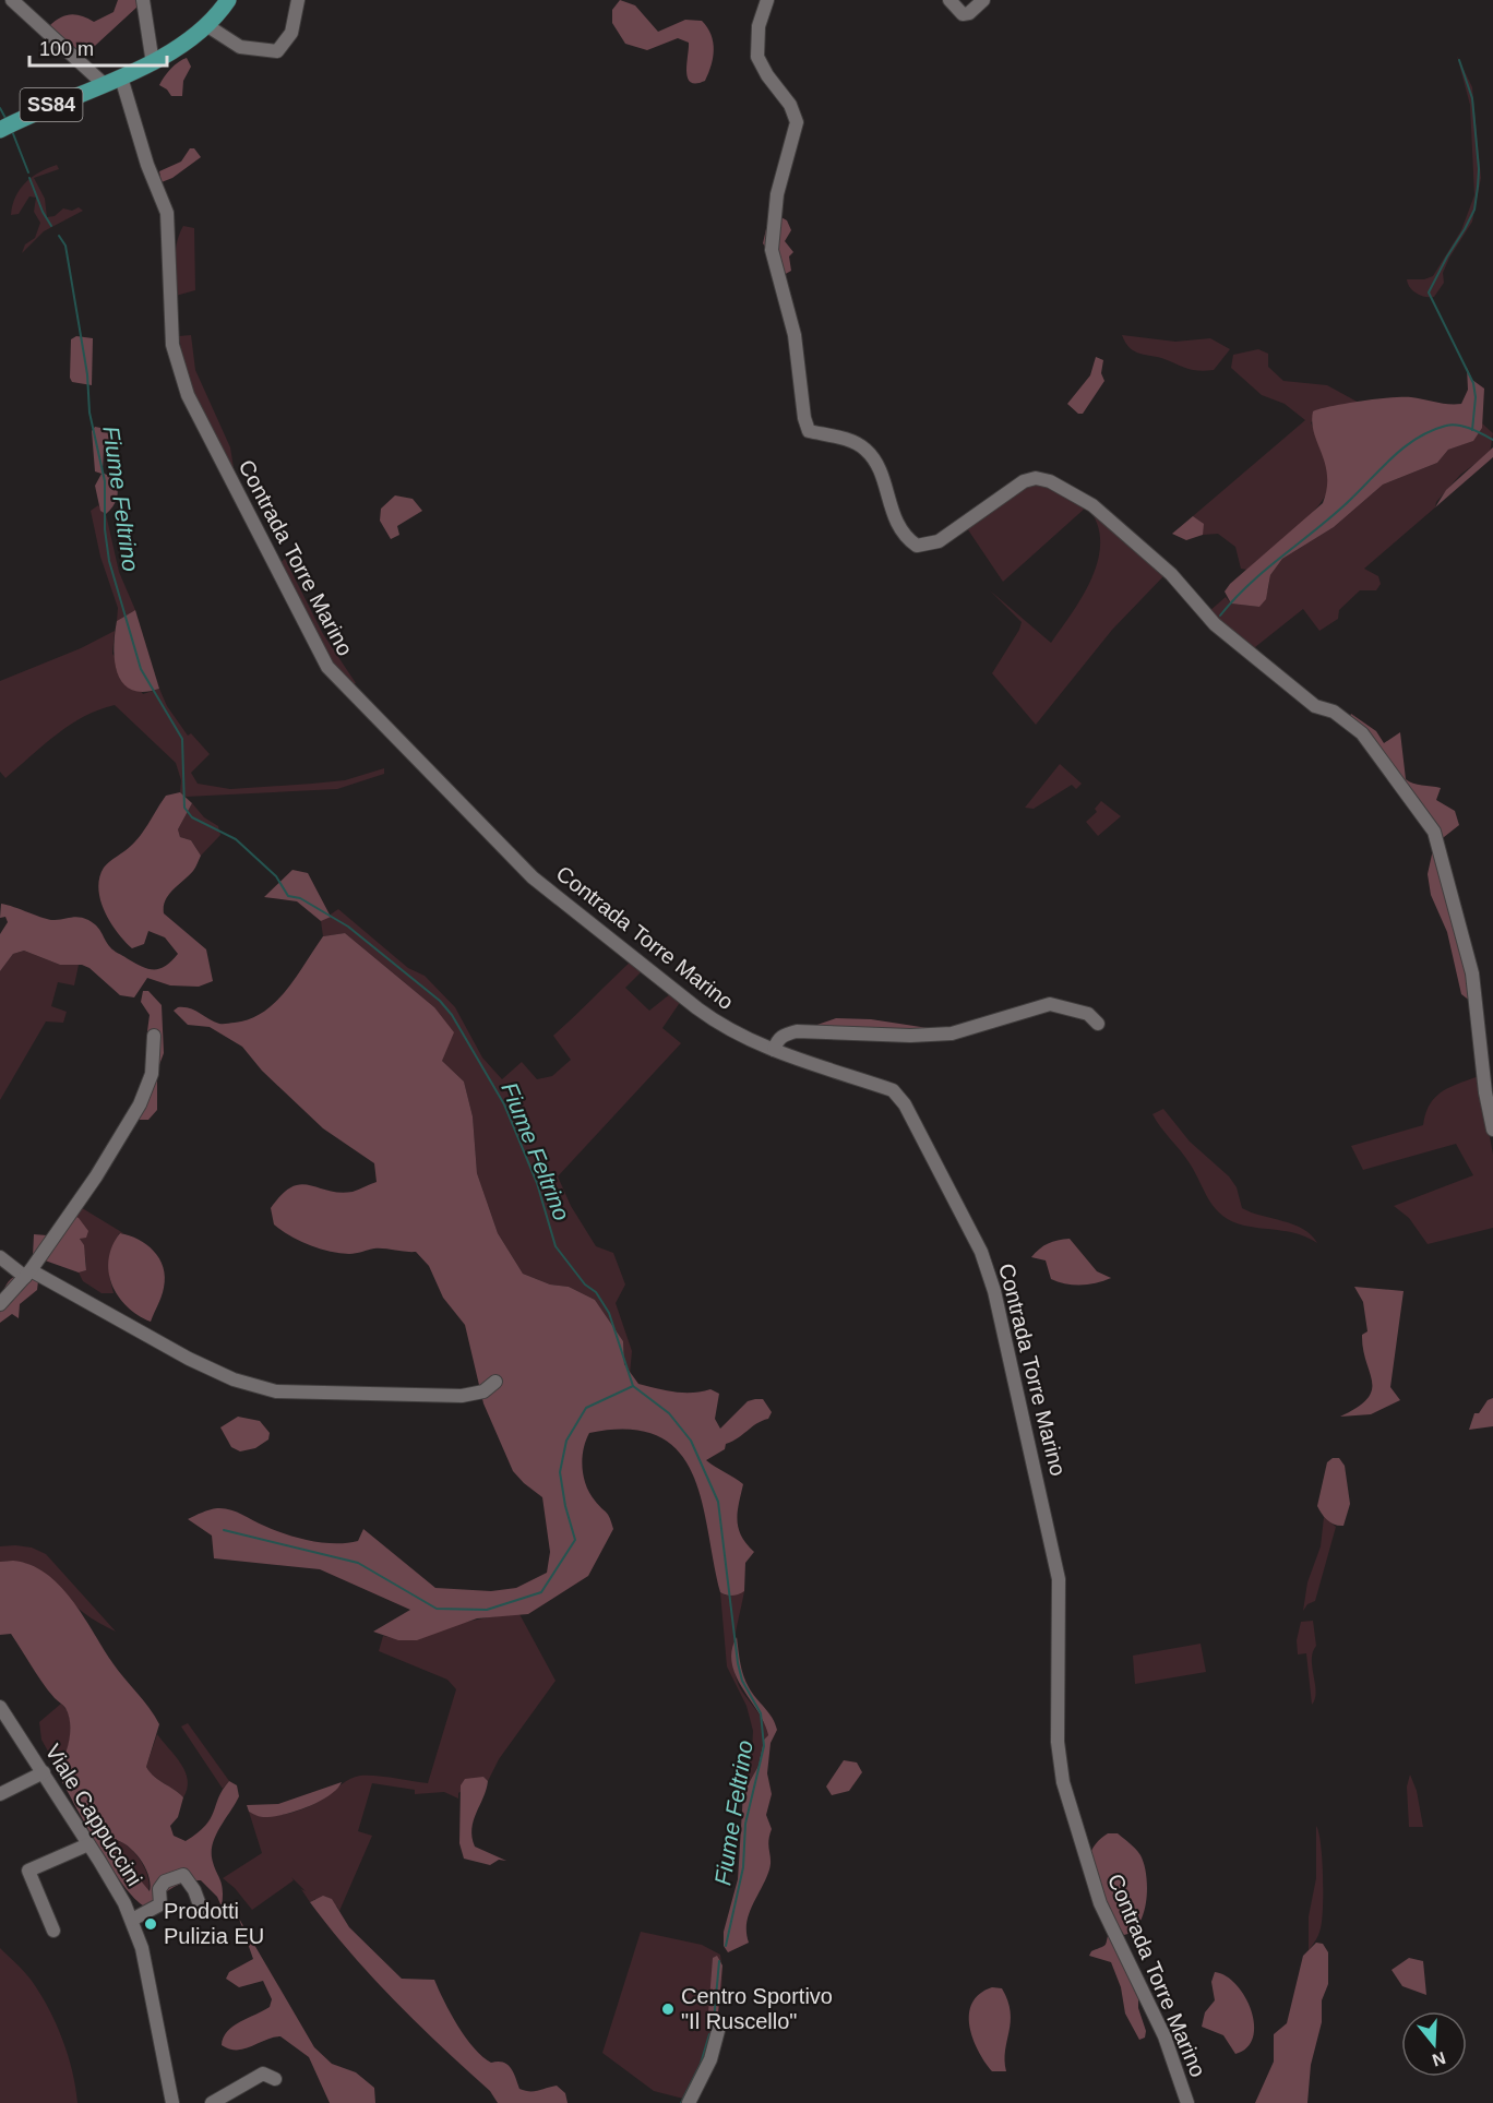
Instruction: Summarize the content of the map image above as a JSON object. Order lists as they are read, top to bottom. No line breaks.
{"streets":{"main road":["SS84"],"street":["Contrada Torre Marino","Viale Cappuccini"]},"crossings":[["SS84","Contrada Torre Marino"]],"water":["Fiume Feltrino"],"places":["Prodotti Pulizia EU","Centro Sportivo \"Il Ruscello\""],"scale_bar":"100 m","north":"bottom"}
